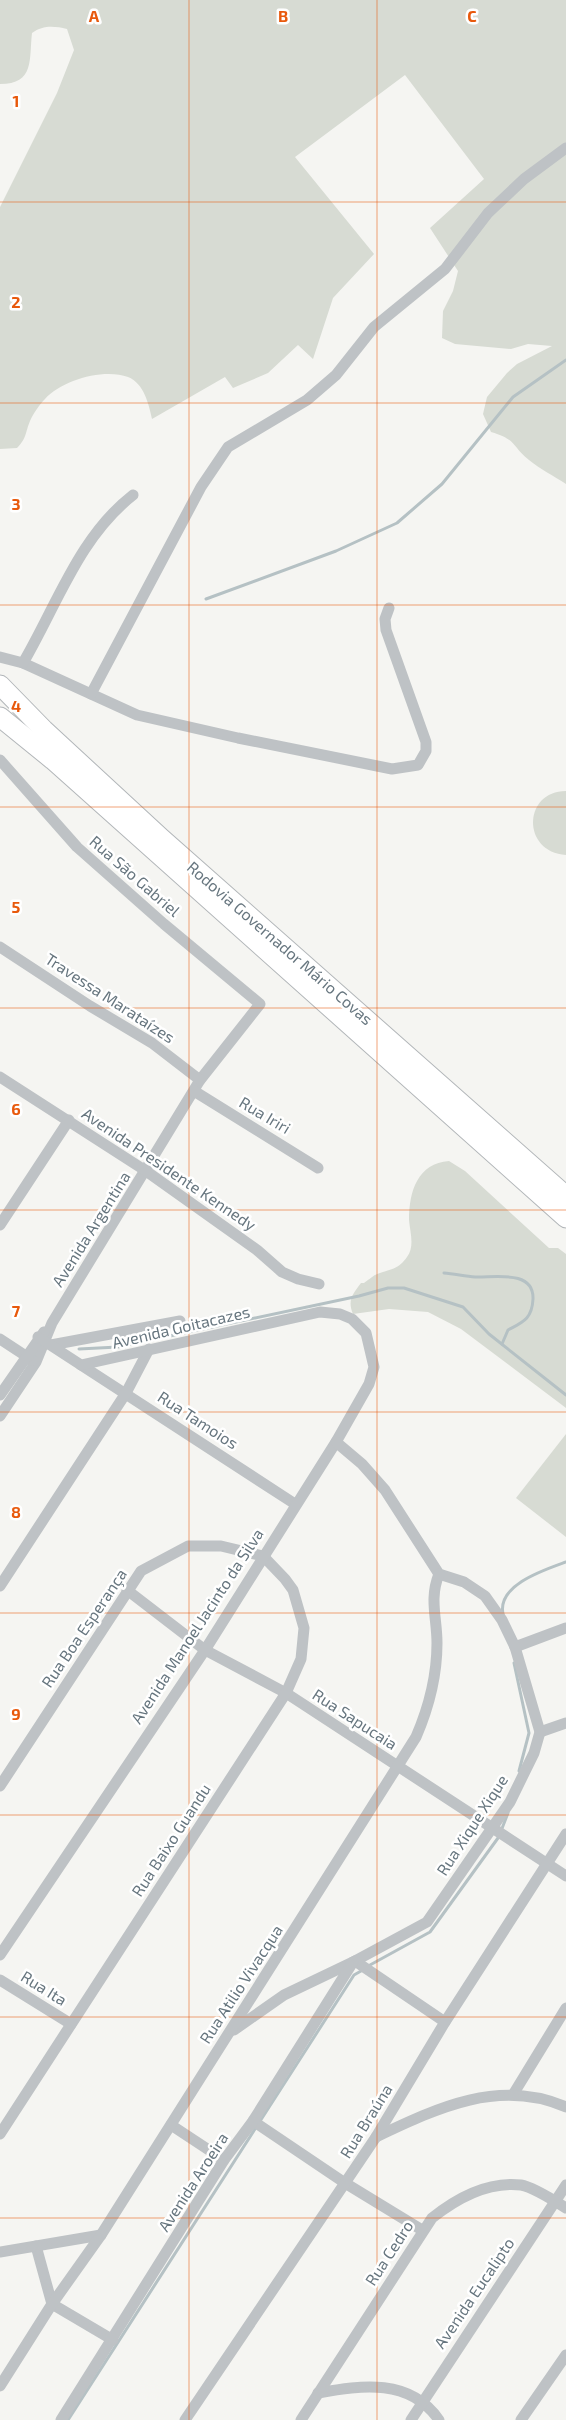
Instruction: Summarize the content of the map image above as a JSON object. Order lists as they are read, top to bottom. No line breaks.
{"streets":{"main road":["Rodovia Governador Mário Covas"],"street":["Rua São Gabriel","Travessa Marataízes","Rua Iriri","Avenida Presidente Kennedy","Avenida Argentina","Avenida Goitacazes","Rua Tamoios","Avenida Manoel Jacinto da Silva","Rua Boa Esperança","Rua Sapucaia","Rua Xique Xique","Rua Baixo Guandu","Rua Atilio Vivacqua","Rua Ita","Rua Braúna","Avenida Aroeira","Rua Cedro","Avenida Eucalipto"]},"crossings":[["Rua São Gabriel","Avenida Argentina"],["Travessa Marataízes","Avenida Argentina"],["Rua Iriri","Avenida Argentina"],["Avenida Presidente Kennedy","Avenida Argentina"],["Avenida Goitacazes","Rua Tamoios"],["Avenida Goitacazes","Avenida Manoel Jacinto da Silva"],["Rua Tamoios","Avenida Manoel Jacinto da Silva"],["Avenida Manoel Jacinto da Silva","Rua Boa Esperança"],["Avenida Manoel Jacinto da Silva","Rua Sapucaia"],["Avenida Manoel Jacinto da Silva","Rua Baixo Guandu"],["Rua Boa Esperança","Rua Sapucaia"],["Rua Boa Esperança","Rua Baixo Guandu"],["Rua Sapucaia","Rua Xique Xique"],["Rua Sapucaia","Rua Baixo Guandu"],["Rua Sapucaia","Rua Atilio Vivacqua"],["Rua Sapucaia","Rua Braúna"],["Rua Xique Xique","Rua Atilio Vivacqua"],["Rua Xique Xique","Avenida Aroeira"],["Rua Baixo Guandu","Rua Ita"],["Rua Cedro","Avenida Eucalipto"]],"grid":{"columns":["A","B","C"],"rows":["1","2","3","4","5","6","7","8","9"]}}
